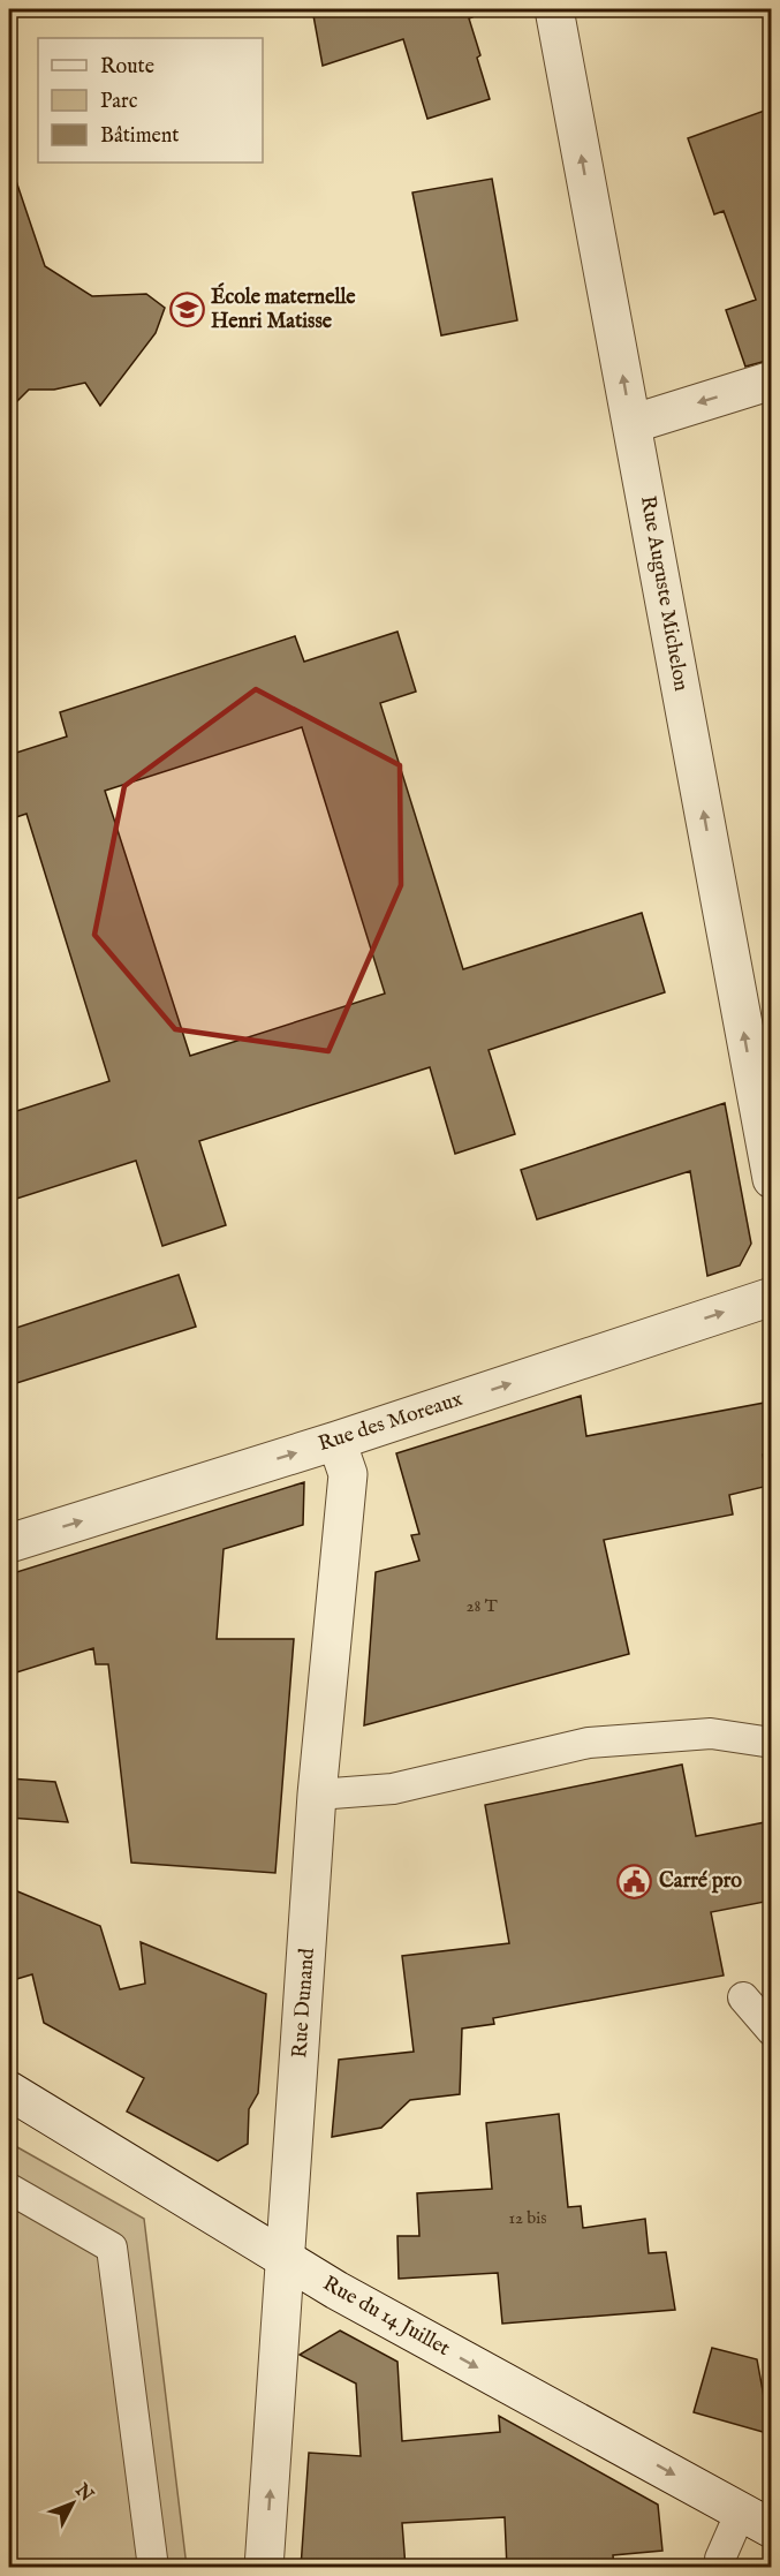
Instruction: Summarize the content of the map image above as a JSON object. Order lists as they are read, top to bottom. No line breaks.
{"streets":{"street":["Rue Auguste Michelon","Rue des Moreaux","Rue Dunand","Rue du 14 Juillet"]},"crossings":[["Rue des Moreaux","Rue Dunand"],["Rue Dunand","Rue du 14 Juillet"]],"one_way":["Rue Auguste Michelon","Rue des Moreaux","Rue du 14 Juillet"],"places":{"school or university":["École maternelle Henri Matisse"],"public building":["Carré pro"]},"house_numbers":["28 T","12 bis"],"legend":["Route","Parc","Bâtiment"],"north":"top right"}
